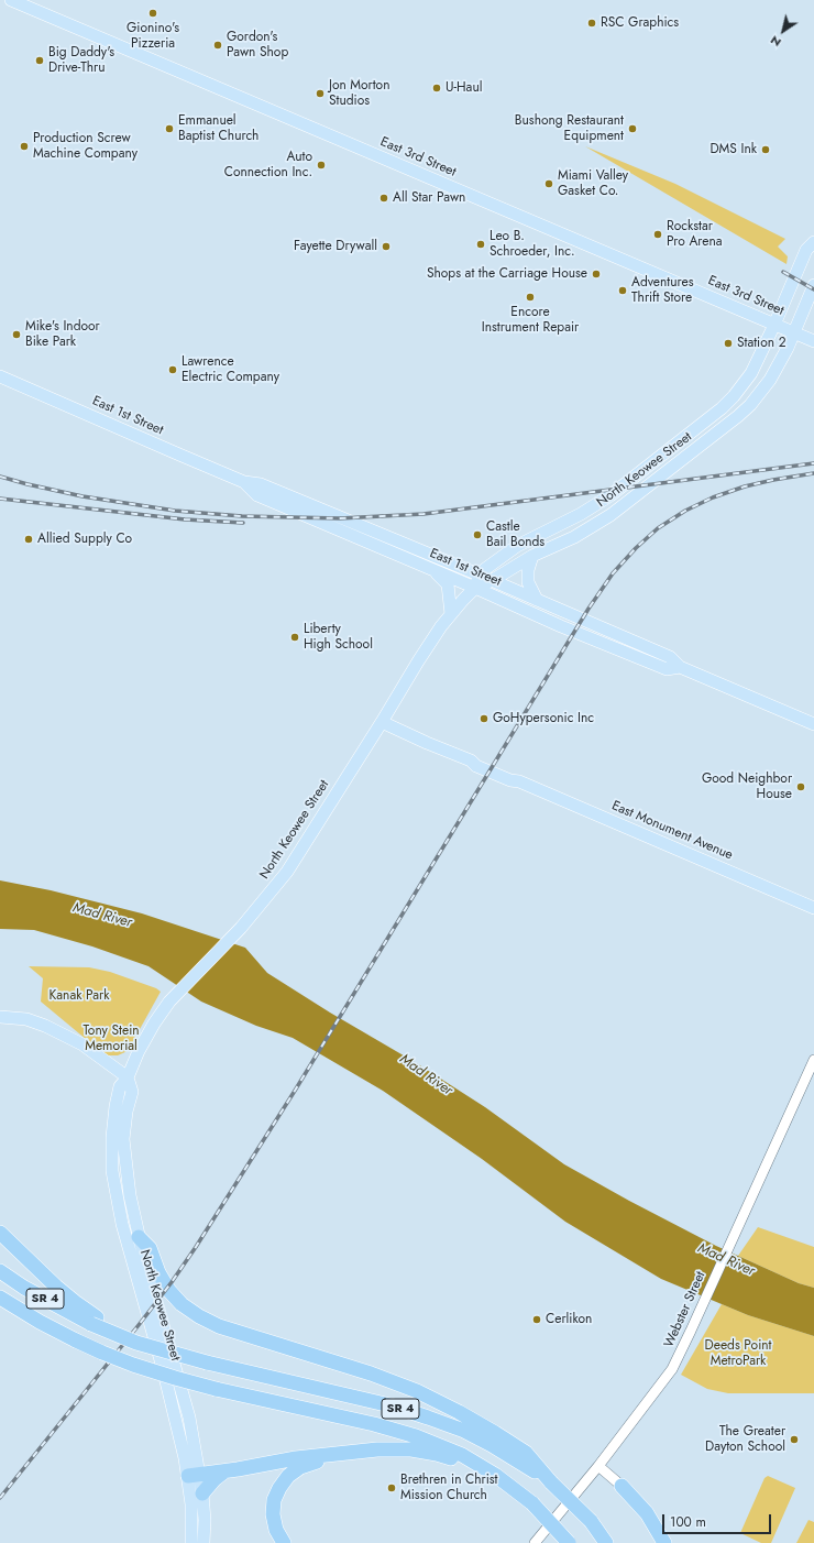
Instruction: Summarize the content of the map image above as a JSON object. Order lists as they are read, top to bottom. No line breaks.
{"streets":{"highway":["SR 4"],"main road":["East 3rd Street","East 1st Street","North Keowee Street","East Monument Avenue"],"street":["Webster Street"]},"crossings":[["East 3rd Street","North Keowee Street"],["East 1st Street","North Keowee Street"],["North Keowee Street","East Monument Avenue"]],"water":["Mad River"],"parks":["Kanak Park","Tony Stein Memorial","Deeds Point MetroPark"],"places":["Gionino's Pizzeria","RSC Graphics","Gordon's Pawn Shop","Big Daddy's Drive-Thru","U-Haul","Jon Morton Studios","Emmanuel Baptist Church","Bushong Restaurant Equipment","Production Screw Machine Company","DMS Ink","Auto Connection Inc.","Miami Valley Gasket Co.","All Star Pawn","Rockstar Pro Arena","Leo B. Schroeder, Inc.","Fayette Drywall","Shops at the Carriage House","Adventures Thrift Store","Encore Instrument Repair","Mike's Indoor Bike Park","Station 2","Lawrence Electric Company","Castle Bail Bonds","Allied Supply Co","Liberty High School","GoHypersonic Inc","Good Neighbor House","Cerlikon","The Greater Dayton School","Brethren in Christ Mission Church"],"scale_bar":"100 m","north":"bottom left"}
